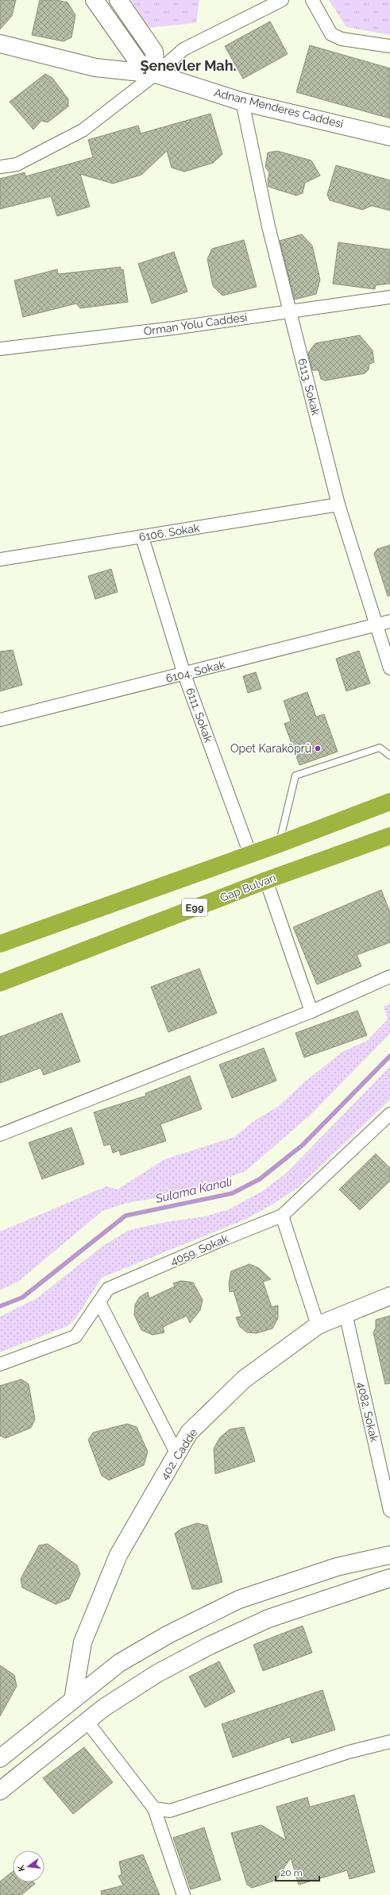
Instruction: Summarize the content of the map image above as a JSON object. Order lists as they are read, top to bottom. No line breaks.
{"streets":{"highway":["Gap Bulvarı","E99"],"street":["Adnan Menderes Caddesi","Orman Yolu Caddesi","6113. Sokak","6106. Sokak","6104. Sokak","6111. Sokak","4059. Sokak","4082. Sokak","402. Cadde"]},"crossings":[["Adnan Menderes Caddesi","6113. Sokak"],["Orman Yolu Caddesi","6113. Sokak"],["6113. Sokak","6106. Sokak"],["6113. Sokak","6104. Sokak"],["6106. Sokak","6111. Sokak"],["6104. Sokak","6111. Sokak"],["4082. Sokak","402. Cadde"]],"districts":["Şenevler Mah."],"water":["Sulama Kanalı"],"places":["Opet Karaköprü"],"scale_bar":"20 m","north":"left"}
